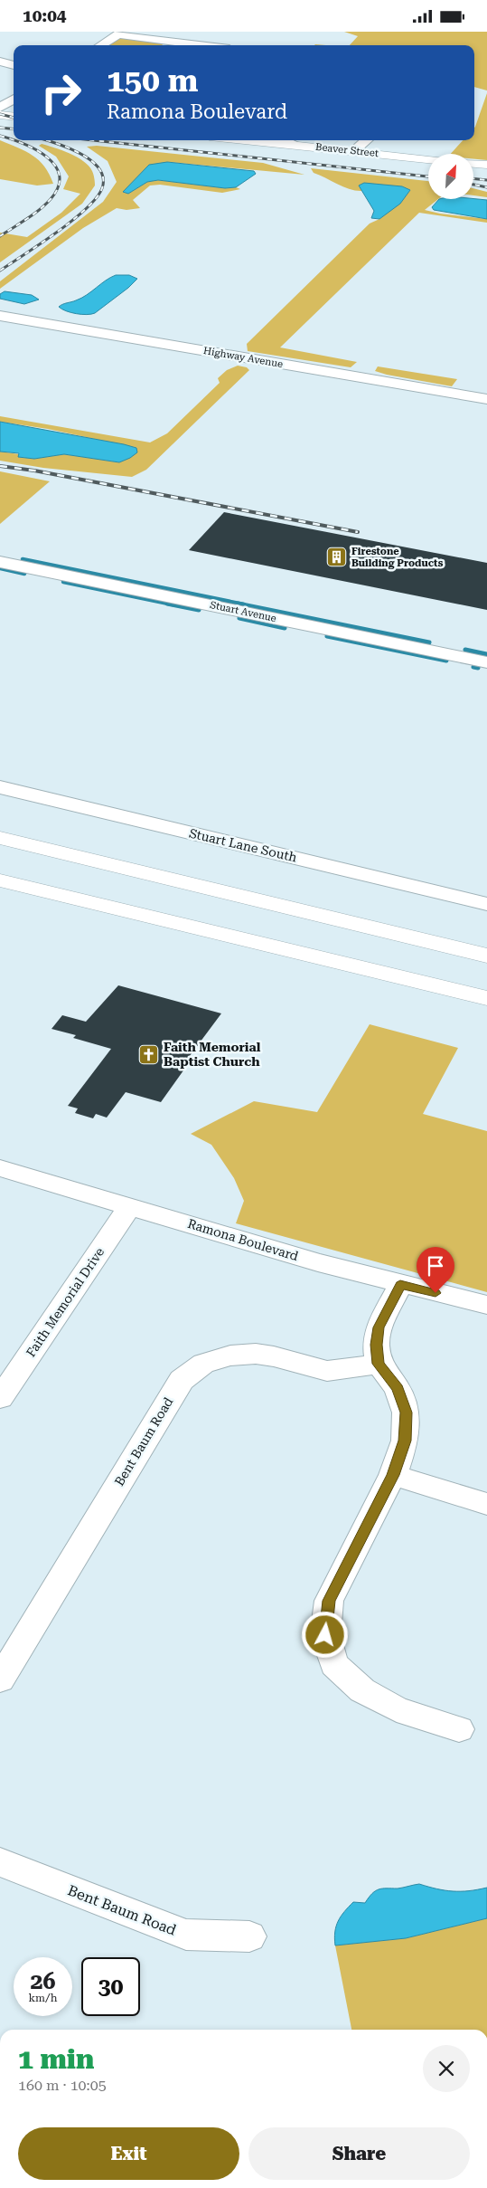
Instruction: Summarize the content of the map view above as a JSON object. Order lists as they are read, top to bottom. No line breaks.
{"streets":{"main road":["Beaver Street"],"street":["Highway Avenue","Stuart Avenue","Stuart Lane South","Ramona Boulevard","Faith Memorial Drive","Bent Baum Road"]},"crossings":[["Ramona Boulevard","Faith Memorial Drive"]],"places":{"building":["Firestone Building Products"],"church":["Faith Memorial Baptist Church"]},"north":"top right","page":{"status":"10:04","turn":["150 m","Ramona Boulevard"],"speed":"26 km/h","limit":"30","heading":["1 min","160 m · 10:05"],"buttons":["Exit","Share"]}}
